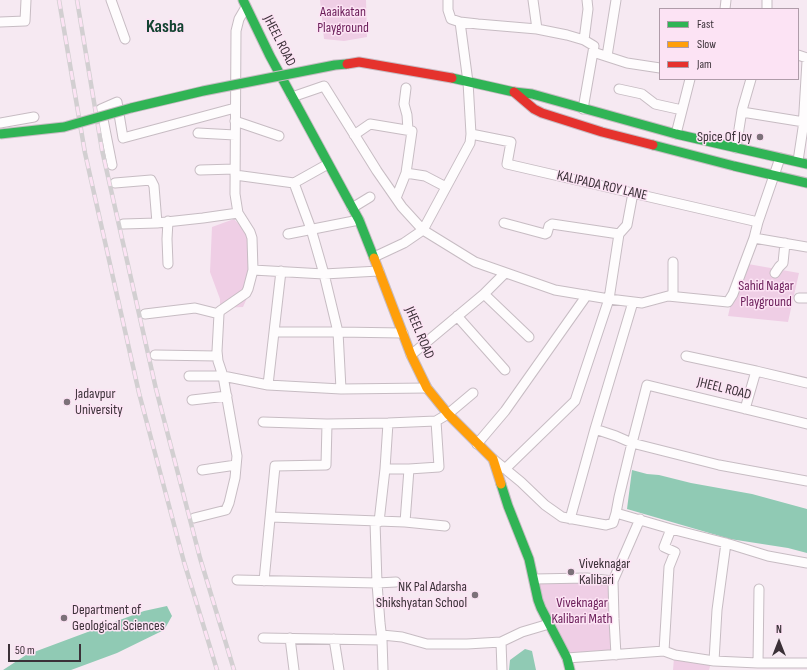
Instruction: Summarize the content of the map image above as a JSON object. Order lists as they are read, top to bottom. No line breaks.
{"streets":{"main road":["JHEEL ROAD"],"street":["KALIPADA ROY LANE"]},"districts":["Kasba"],"parks":["Aaaikatan Playground","Sahid Nagar Playground","Viveknagar Kalibari Math"],"places":["Spice Of Joy","Jadavpur University","Viveknagar Kalibari","NK Pal Adarsha Shikshyatan School","Department of Geological Sciences"],"legend":["Fast","Slow","Jam"],"scale_bar":"50 m","north":"top"}
